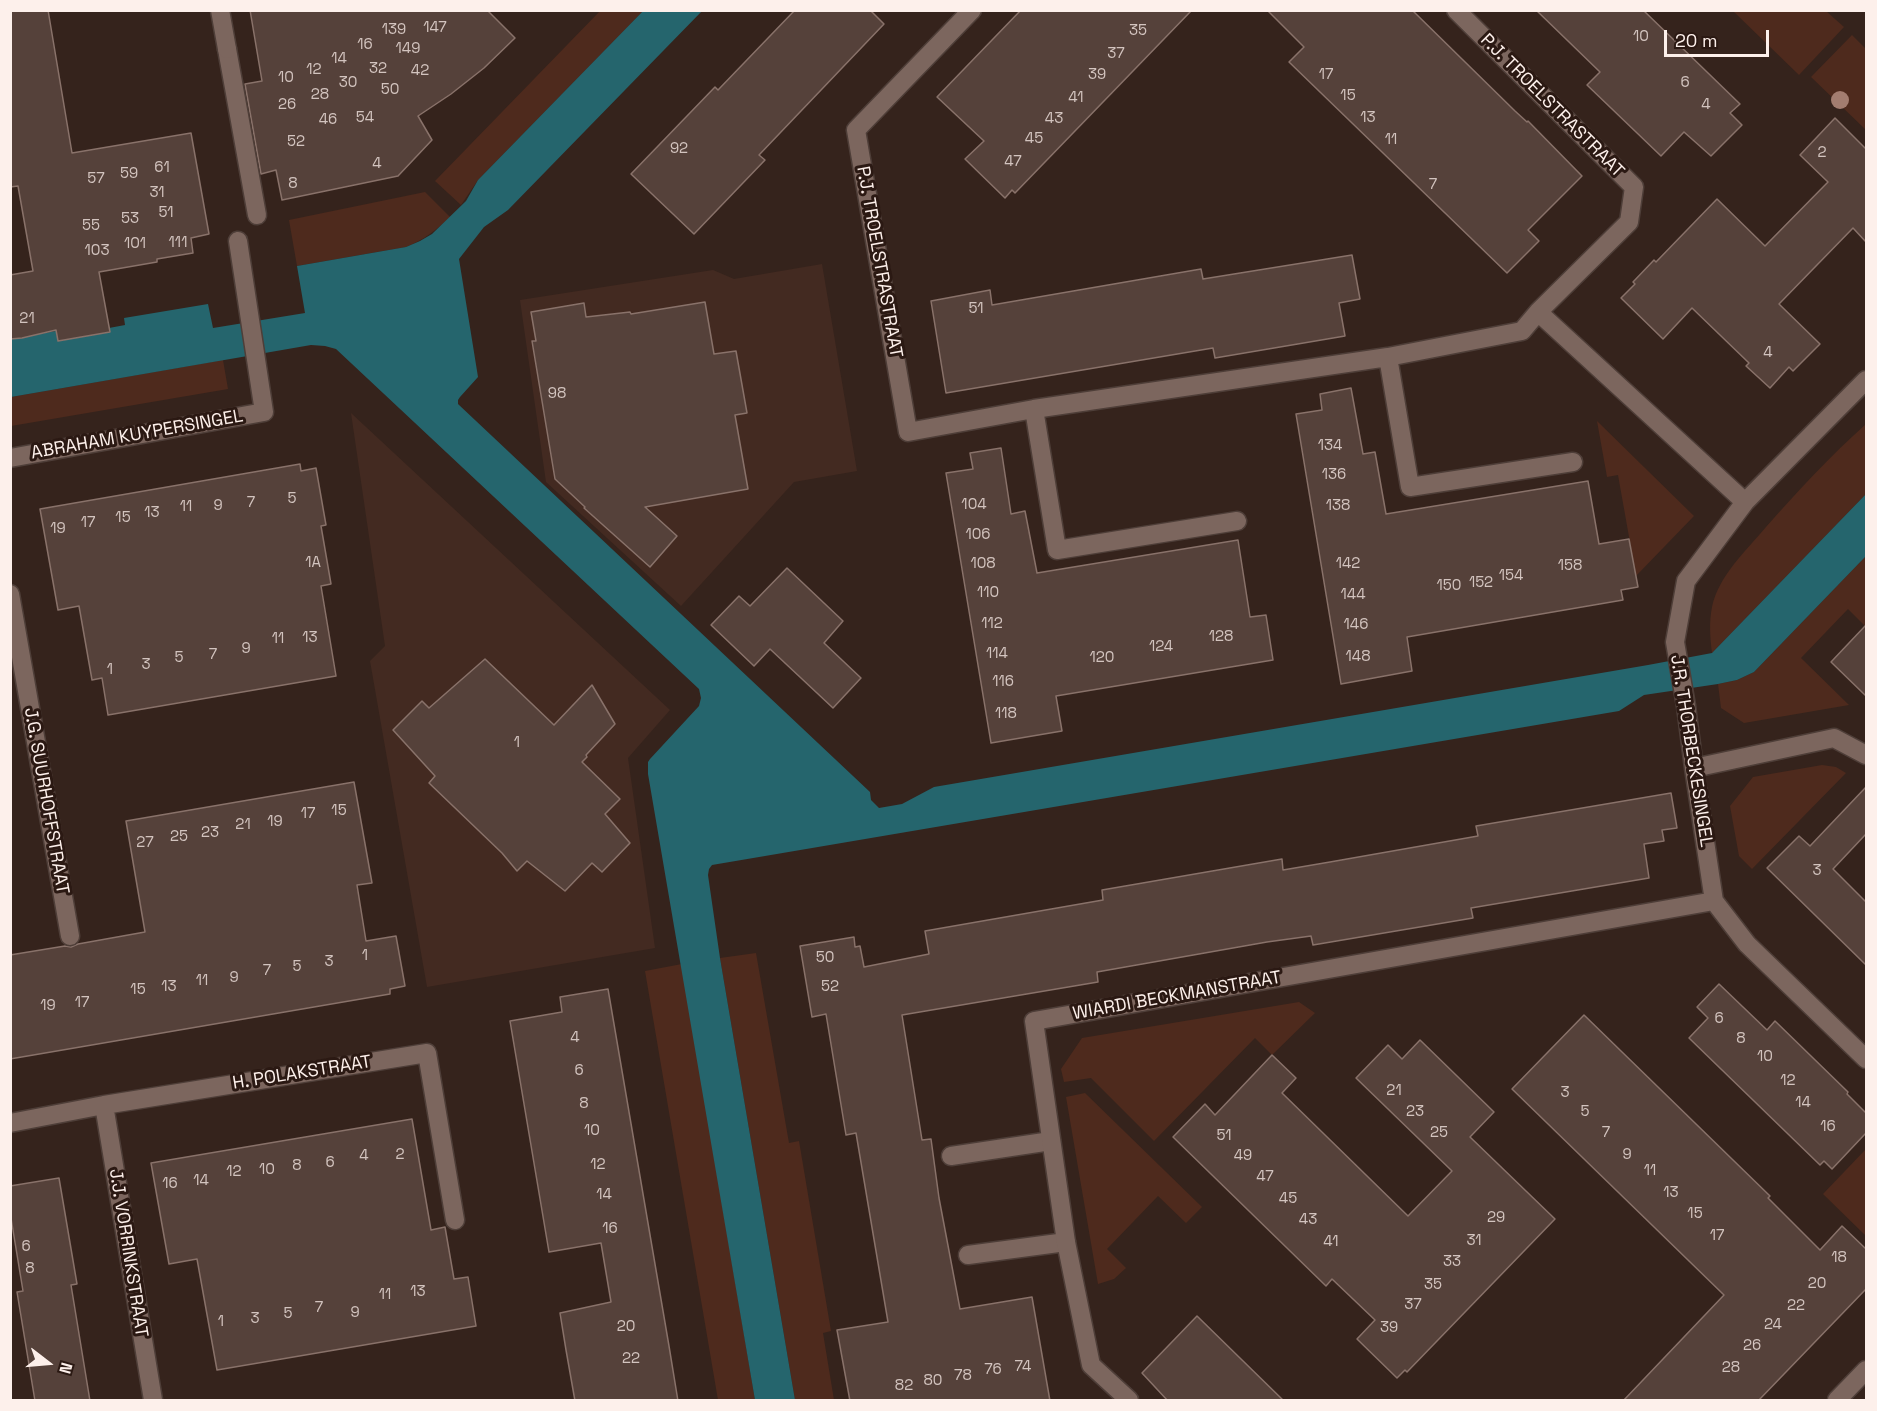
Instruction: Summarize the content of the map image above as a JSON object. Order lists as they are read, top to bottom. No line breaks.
{"streets":{"street":["P.J. TROELSTRASTRAAT","ABRAHAM KUYPERSINGEL","J.R. THORBECKESINGEL","J.G. SUURHOFFSTRAAT","WIARDI BECKMANSTRAAT","H. POLAKSTRAAT","J.J. VORRINKSTRAAT"]},"crossings":[["J.R. THORBECKESINGEL","WIARDI BECKMANSTRAAT"],["H. POLAKSTRAAT","J.J. VORRINKSTRAAT"]],"house_numbers":["147","139","35","10","16","149","37","14","32","12","42","39","17","10","30","6","50","28","15","41","26","4","54","13","43","46","45","11","52","92","2","47","4","61","59","57","8","7","31","51","53","55","111","101","103","51","21","4","98","134","136","5","7","104","9","138","11","13","15","17","19","106","1A","108","142","158","154","152","150","110","144","112","146","128","13","11","124","9","114","7","148","5","120","3","1","116","118","1","15","17","19","21","23","25","27","3","1","50","3","5","7","9","11","13","52","15","17","19","6","4","8","10","6","12","21","3","14","8","23","5","16","10","25","7","51","2","9","4","49","6","12","8","10","11","12","47","14","16","13","14","45","15","29","43","16","17","31","41","6","18","33","8","20","35","13","11","37","22","7","9","5","3","1","24","20","39","26","22","74","28","76","78","80","82"],"scale_bar":"20 m","north":"right"}
